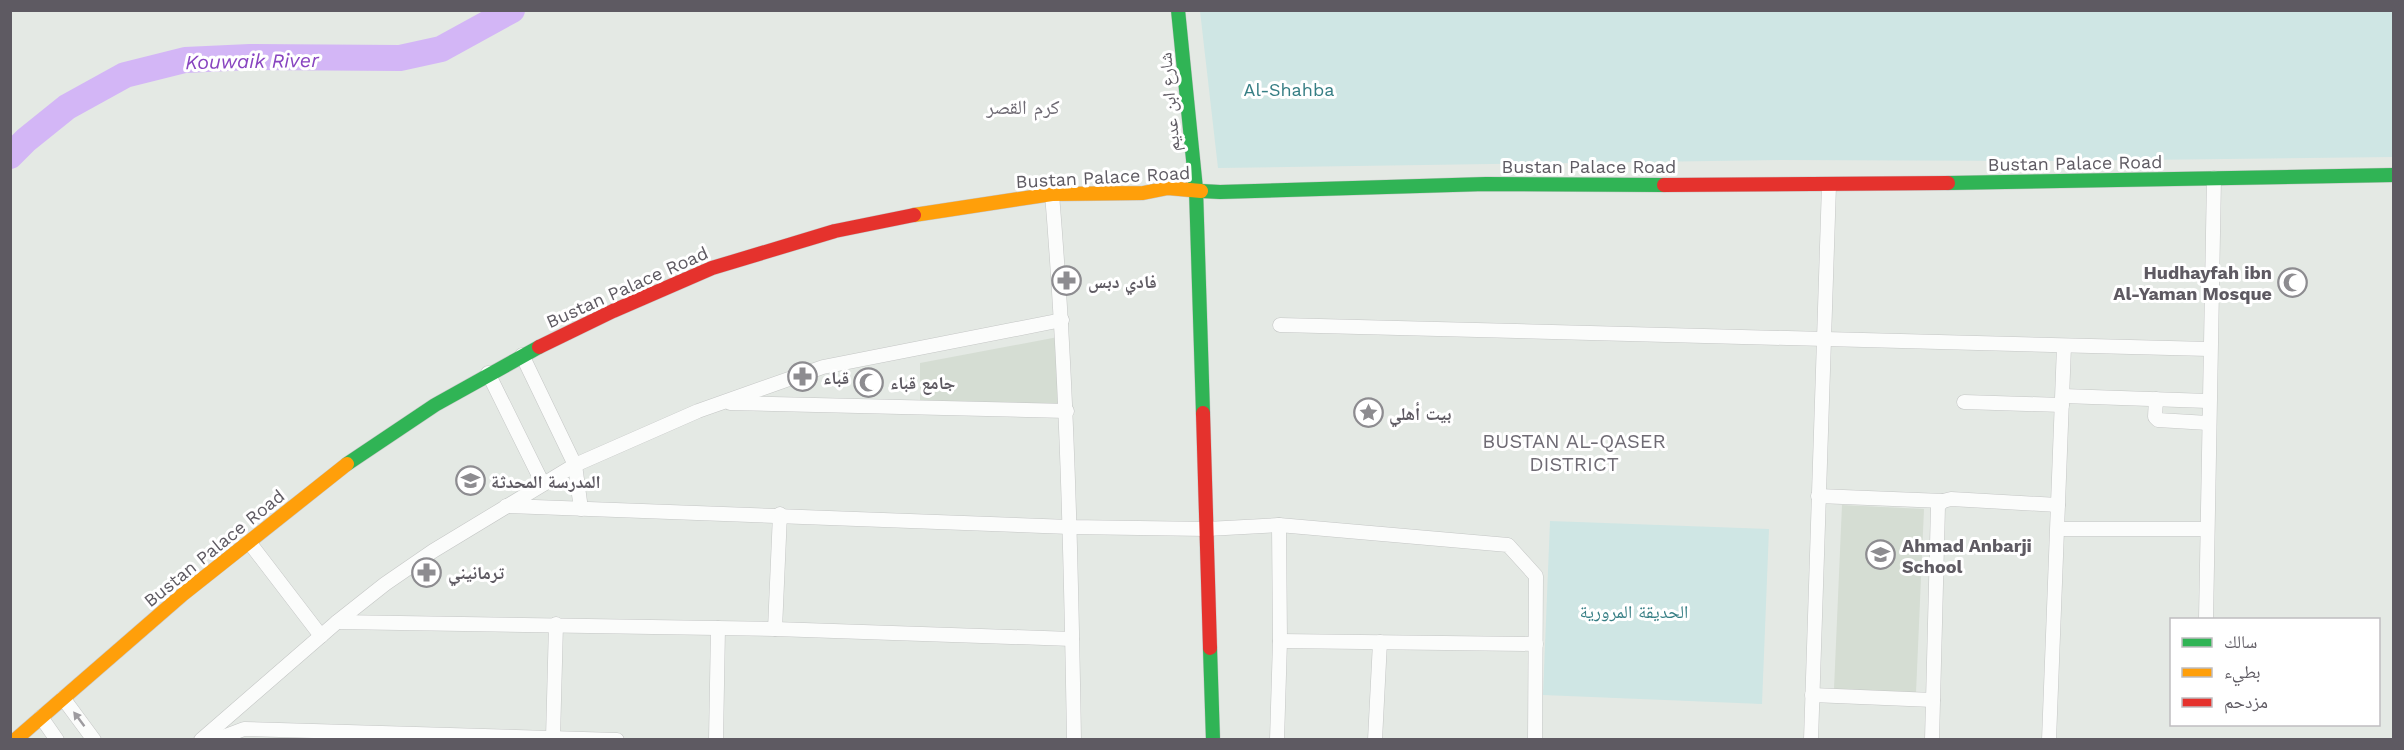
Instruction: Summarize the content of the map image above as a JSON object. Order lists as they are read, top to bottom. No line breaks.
{"streets":{"main road":["شارع ابن عديم","Bustan Palace Road"]},"crossings":[["شارع ابن عديم","Bustan Palace Road"]],"districts":["كرم القصر","BUSTAN AL-QASER DISTRICT"],"water":["Kouwaik River"],"parks":["Al-Shahba","الحديقة المرورية"],"places":{"pharmacy":["فادي دبس","قباء","ترمانيني"],"mosque":["Hudhayfah ibn Al-Yaman Mosque","جامع قباء"],"place":["بيت أهلي"],"school or university":["المدرسة المحدثة","Ahmad Anbarji School"]},"legend":["سالك","بطيء","مزدحم"]}
